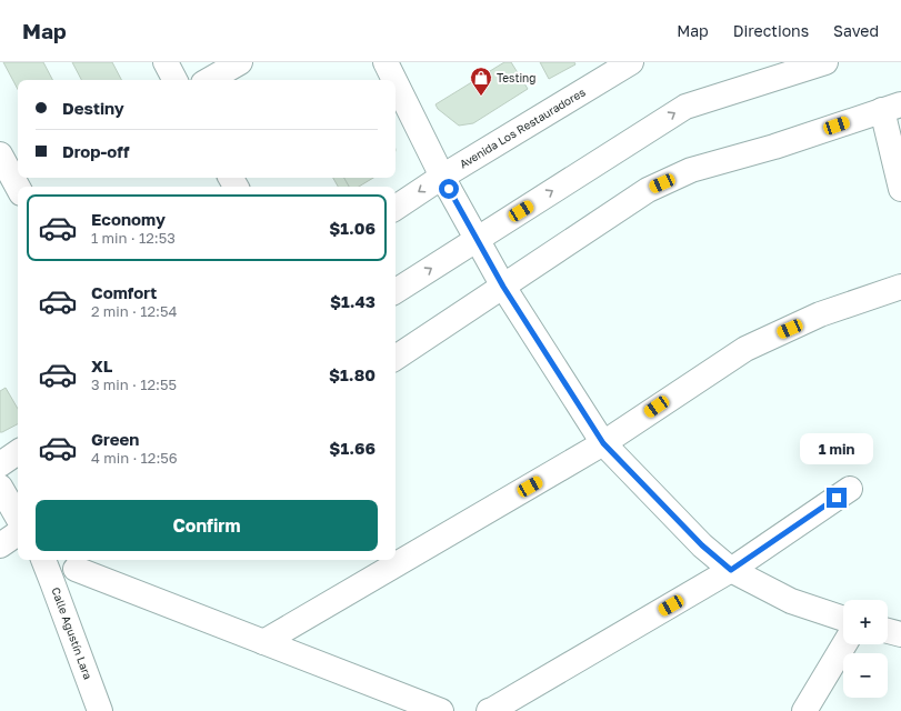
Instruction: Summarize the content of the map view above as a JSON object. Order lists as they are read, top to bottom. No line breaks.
{"streets":{"street":["Avenida Los Restauradores","Calle Agustín Lara"]},"places":{"shop":["Testing"]},"page":{"header":"Map","nav":["Map","Directions","Saved"],"banner":["Destiny","Drop-off"],"list":[{"name":"Economy","note":"1 min · 12:53","value":"$1.06"},{"name":"Comfort","note":"2 min · 12:54","value":"$1.43"},{"name":"XL","note":"3 min · 12:55","value":"$1.80"},{"name":"Green","note":"4 min · 12:56","value":"$1.66"}],"bubble":"1 min","buttons":"Confirm","map_buttons":["+","−"]}}
